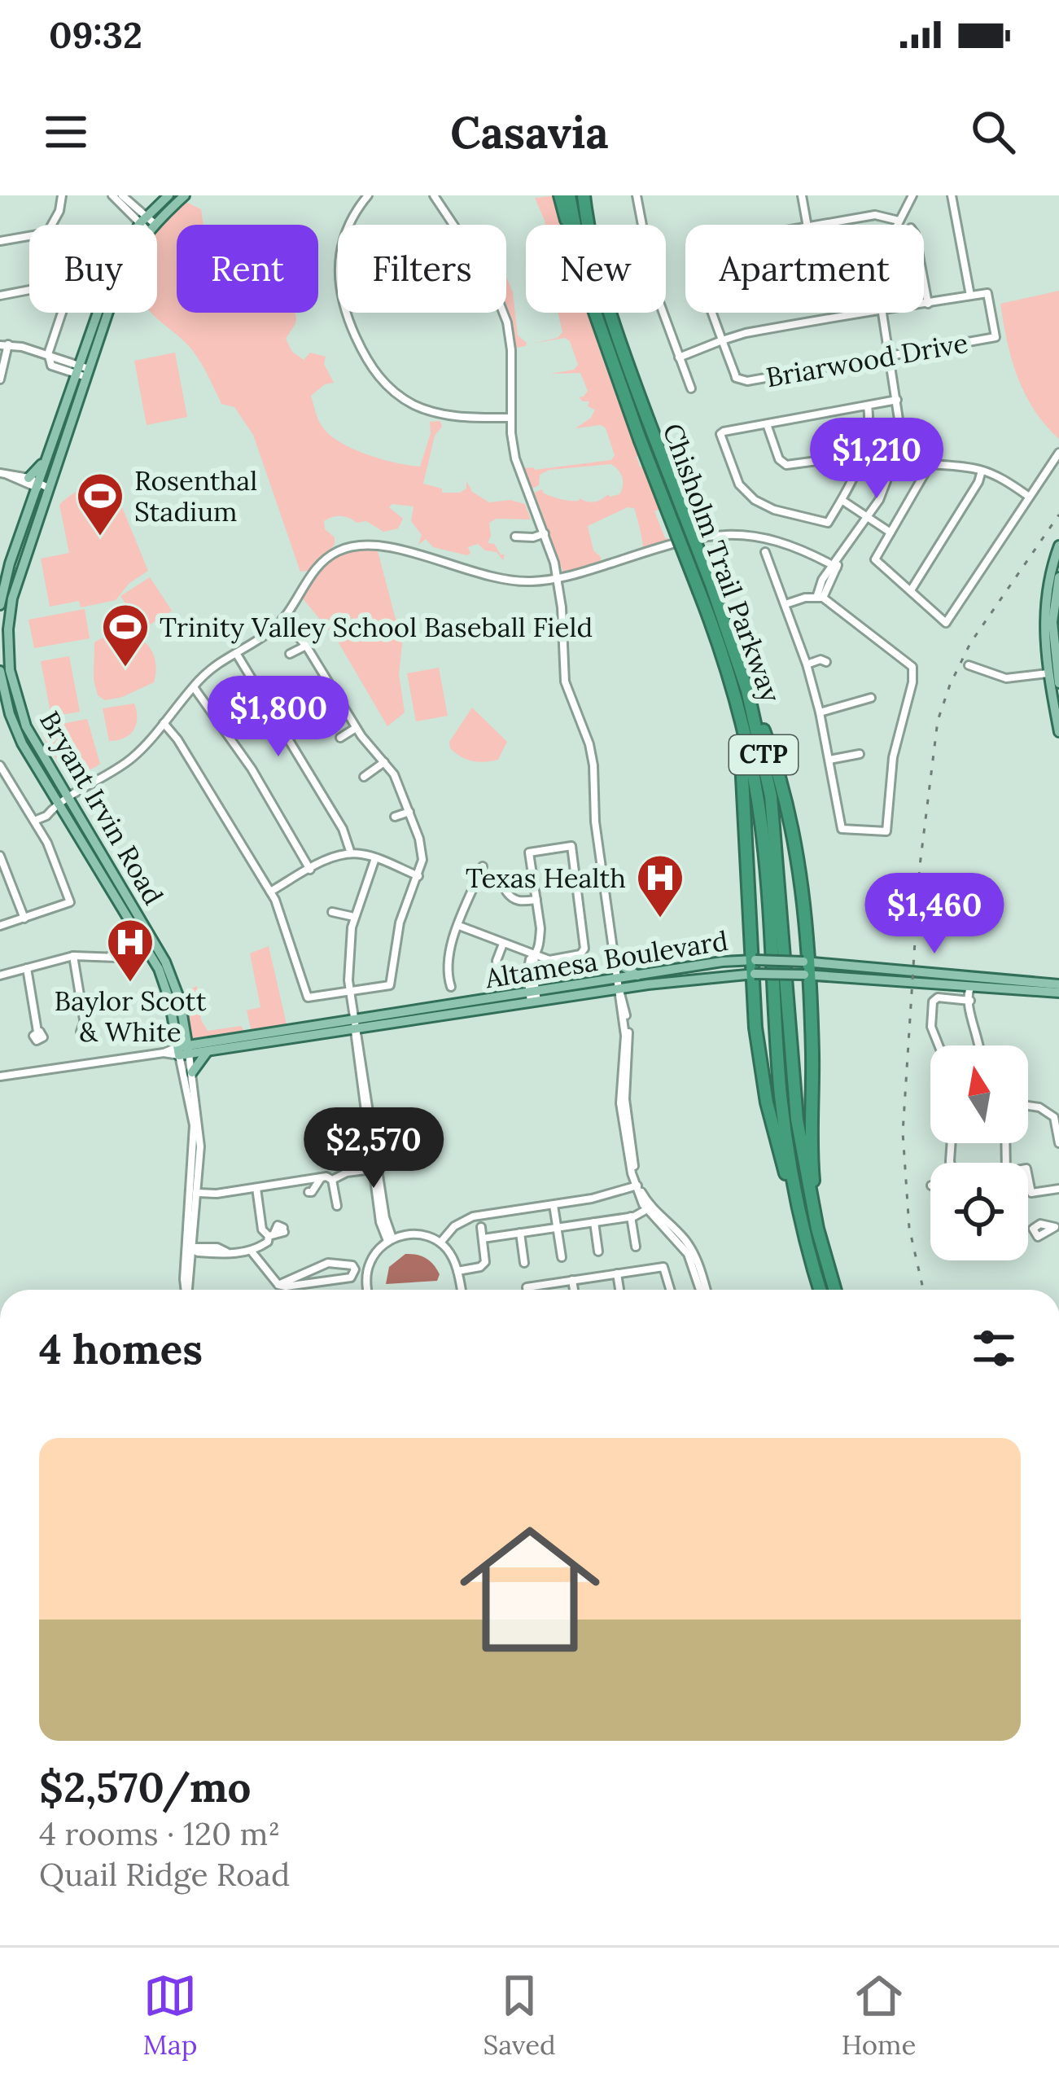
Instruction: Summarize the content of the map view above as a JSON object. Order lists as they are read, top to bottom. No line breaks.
{"streets":{"highway":["Chisholm Trail Parkway","CTP"],"main road":["Bryant Irvin Road","Altamesa Boulevard"],"street":["Briarwood Drive"]},"crossings":[["Bryant Irvin Road","Altamesa Boulevard"]],"places":{"sports":["Rosenthal Stadium","Trinity Valley School Baseball Field"],"hospital":["Texas Health","Baylor Scott & White"]},"north":"top","page":{"status":"09:32","header":"Casavia","chip":["Buy","Rent","Filters","New","Apartment"],"price":["$1,210","$1,800","$1,460","$2,570"],"heading":"4 homes","list":[{"name":"$2,570/mo","note":"4 rooms · 120 m² · Quail Ridge Road"}],"tabs":["Map","Saved","Home"]}}
